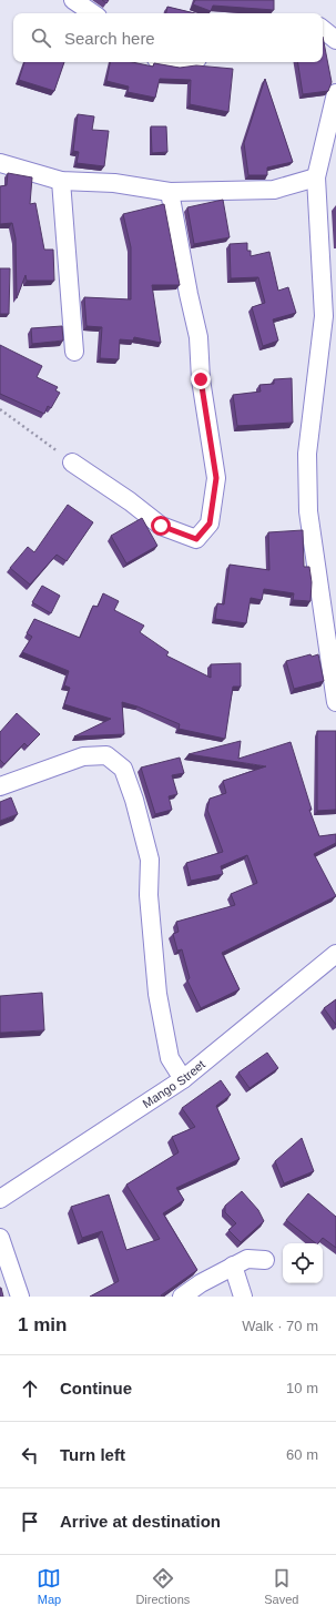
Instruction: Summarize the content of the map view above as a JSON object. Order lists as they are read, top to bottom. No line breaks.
{"streets":{"street":["Mango Street"]},"page":{"search":"Search here","heading":["1 min","Walk · 70 m"],"list":[["Continue","10 m"],["Turn left","60 m"],"Arrive at destination"],"nav":["Map","Directions","Saved"]}}
